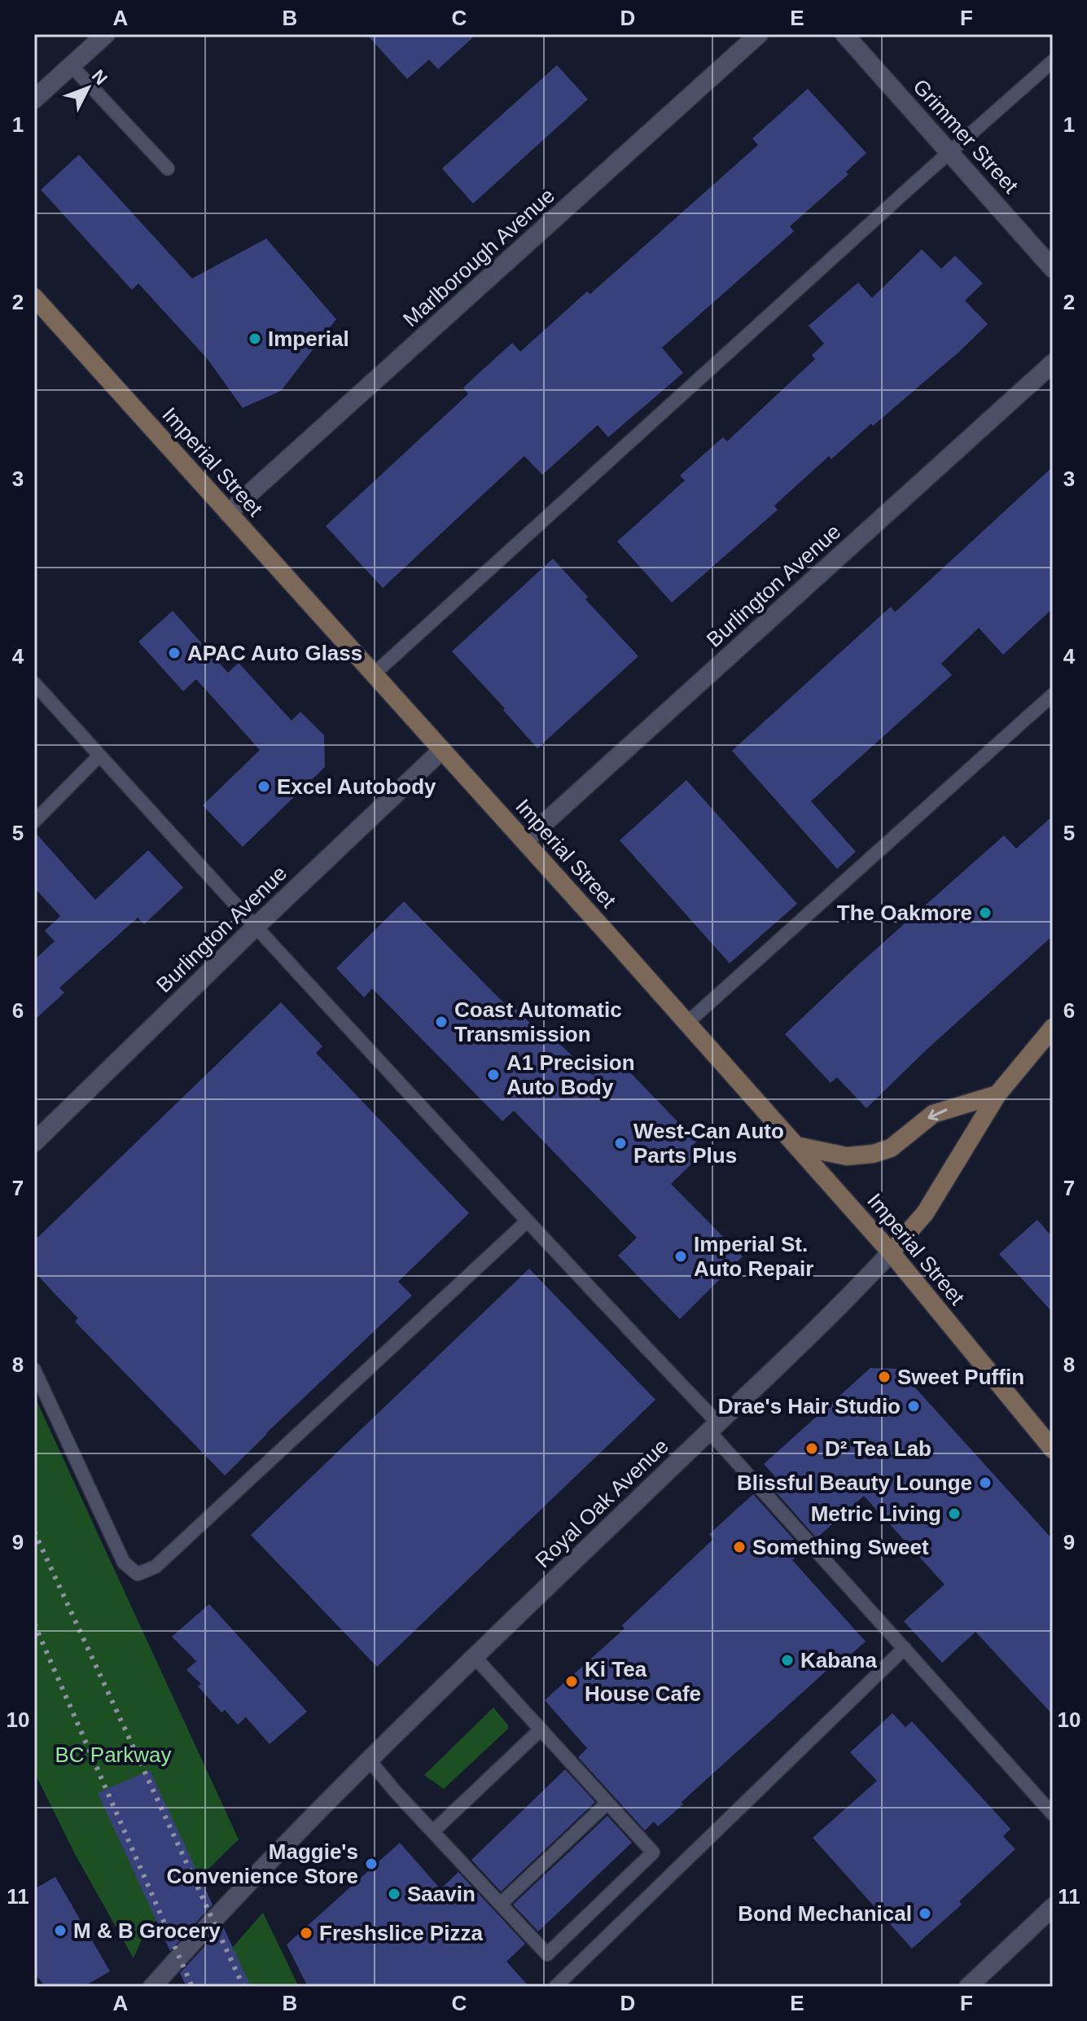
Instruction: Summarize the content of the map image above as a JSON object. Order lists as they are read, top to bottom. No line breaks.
{"streets":{"main road":["Imperial Street","Royal Oak Avenue"],"street":["Grimmer Street","Marlborough Avenue","Burlington Avenue"]},"crossings":[["Marlborough Avenue","Imperial Street"],["Imperial Street","Burlington Avenue"],["Imperial Street","Royal Oak Avenue"]],"parks":["BC Parkway"],"places":["Imperial","APAC Auto Glass","Excel Autobody","The Oakmore","Coast Automatic Transmission","A1 Precision Auto Body","West-Can Auto Parts Plus","Imperial St. Auto Repair","Sweet Puffin","Drae's Hair Studio","D² Tea Lab","Blissful Beauty Lounge","Metric Living","Something Sweet","Kabana","Ki Tea House Cafe","Maggie's Convenience Store","Saavin","Bond Mechanical","M & B Grocery","Freshslice Pizza"],"north":"top right","grid":{"columns":["A","B","C","D","E","F"],"rows":["1","2","3","4","5","6","7","8","9","10","11"]}}
